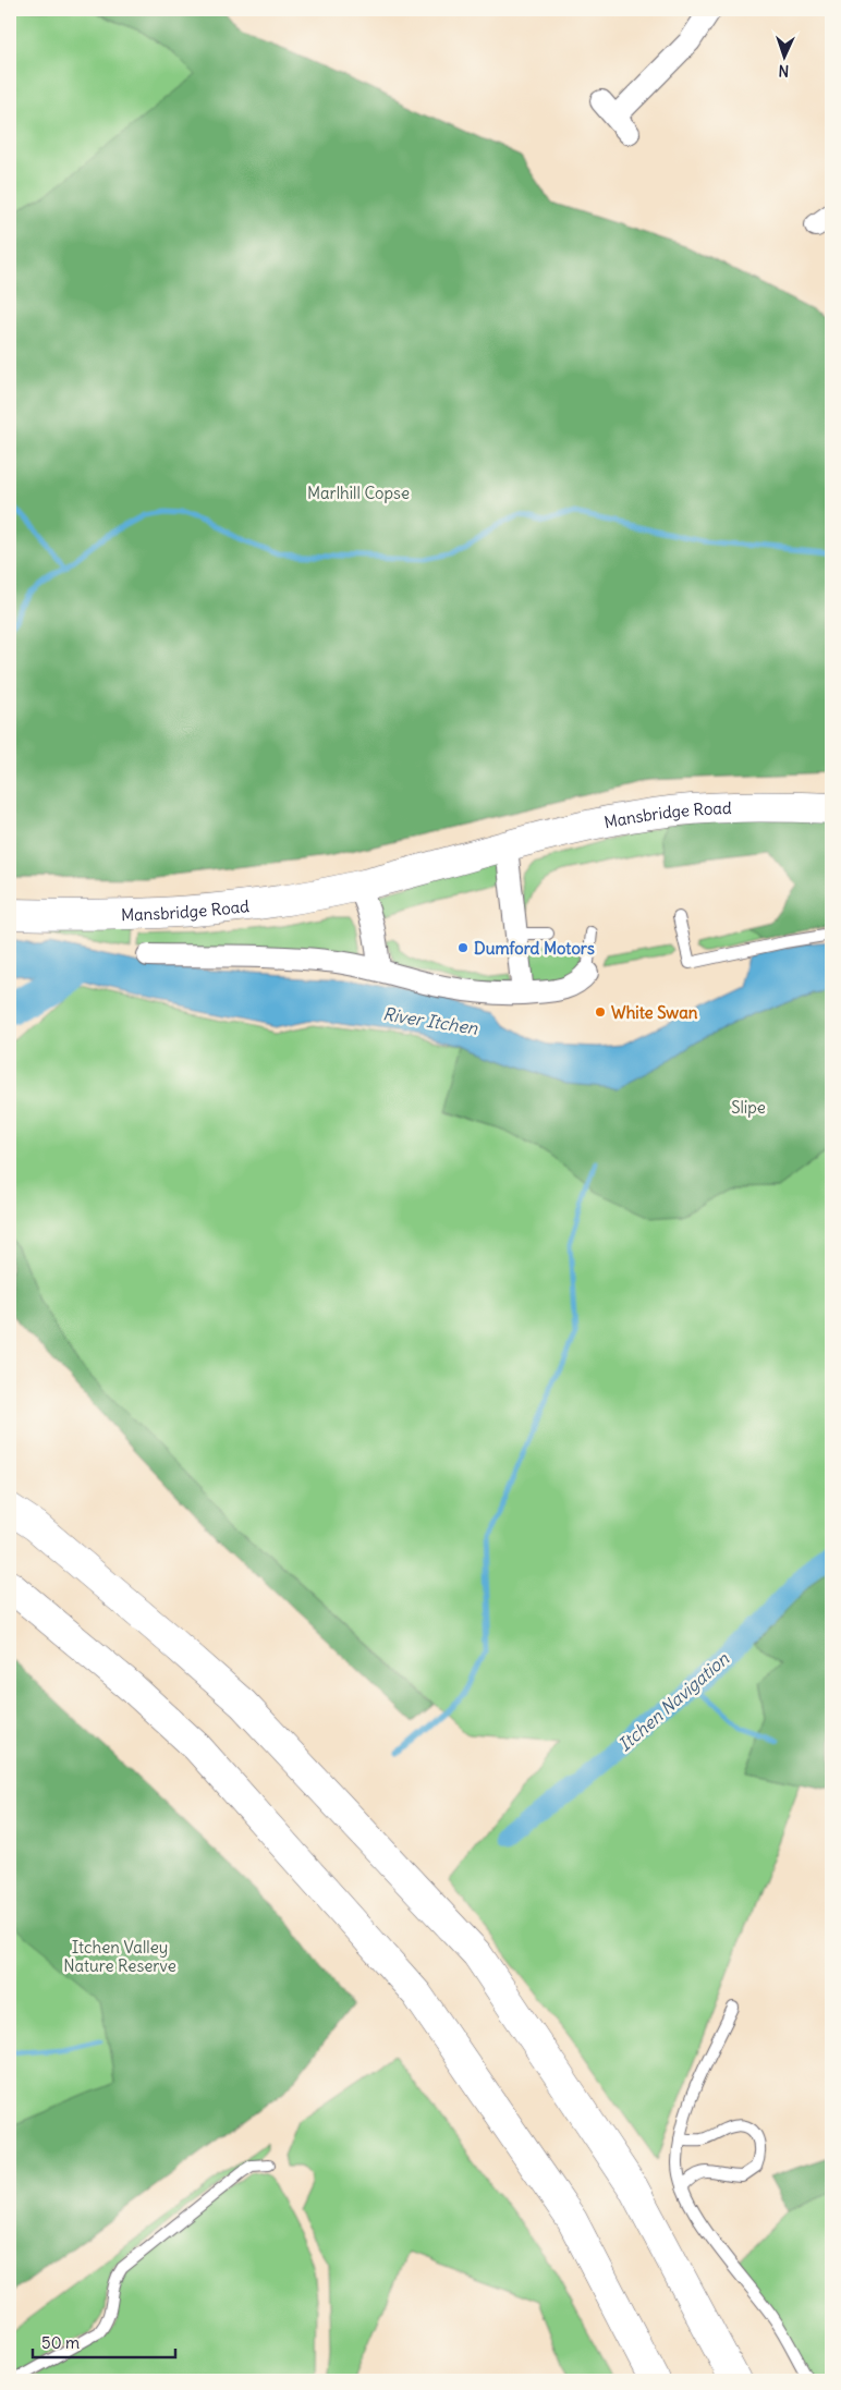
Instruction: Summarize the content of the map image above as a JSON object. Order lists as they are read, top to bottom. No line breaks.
{"streets":{"main road":["Mansbridge Road"]},"water":["River Itchen","Itchen Navigation"],"parks":["Marlhill Copse","Slipe","Itchen Valley Nature Reserve"],"places":["Dumford Motors","White Swan"],"scale_bar":"50 m","north":"bottom"}
